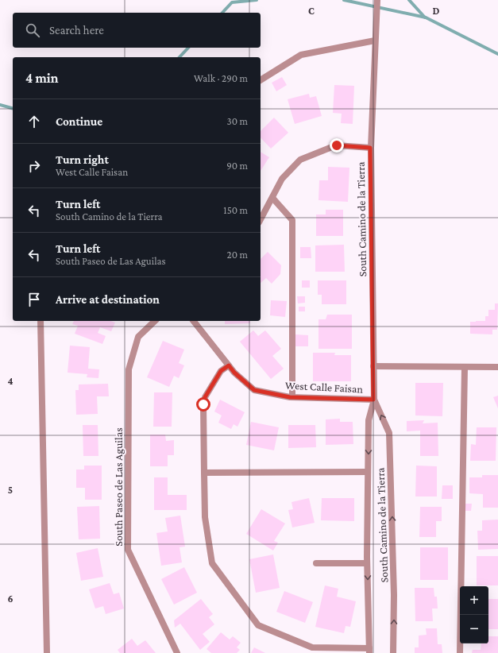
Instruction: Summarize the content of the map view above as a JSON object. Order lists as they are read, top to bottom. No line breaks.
{"streets":{"street":["South Camino de la Tierra","West Calle Faisan","South Paseo de Las Aguilas"]},"crossings":[["South Camino de la Tierra","West Calle Faisan"]],"page":{"search":"Search here","heading":["4 min","Walk · 290 m"],"list":[["Continue","30 m"],["Turn right","West Calle Faisan","90 m"],["Turn left","South Camino de la Tierra","150 m"],["Turn left","South Paseo de Las Aguilas","20 m"],"Arrive at destination"],"map_buttons":["+","−"]},"grid":{"columns":["C","D"],"rows":["4","5","6"]}}
